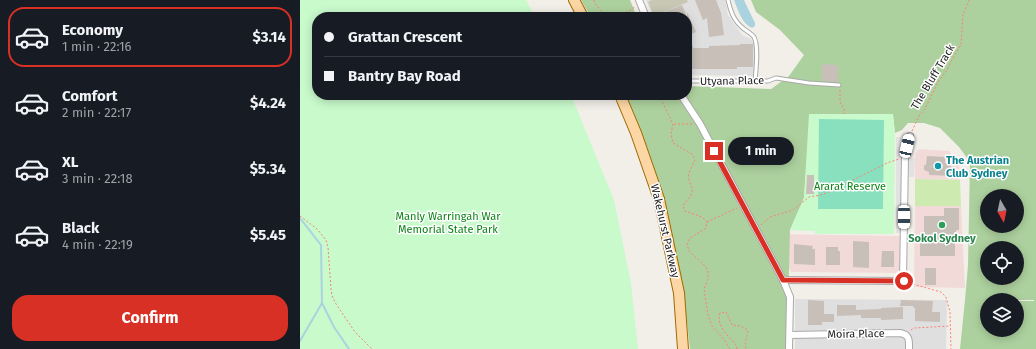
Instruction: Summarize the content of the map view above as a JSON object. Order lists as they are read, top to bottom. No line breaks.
{"streets":{"main road":["Wakehurst Parkway"],"street":["Moira Place"],"lane":["Utyana Place"],"path":["The Bluff Track"]},"parks":["Ararat Reserve","Manly Warringah War Memorial State Park"],"places":["The Austrian Club Sydney","Sokol Sydney"],"north":"bottom","page":{"list":[{"name":"Economy","note":"1 min · 22:16","value":"$3.14"},{"name":"Comfort","note":"2 min · 22:17","value":"$4.24"},{"name":"XL","note":"3 min · 22:18","value":"$5.34"},{"name":"Black","note":"4 min · 22:19","value":"$5.45"}],"banner":["Grattan Crescent","Bantry Bay Road"],"bubble":"1 min","buttons":"Confirm"}}
